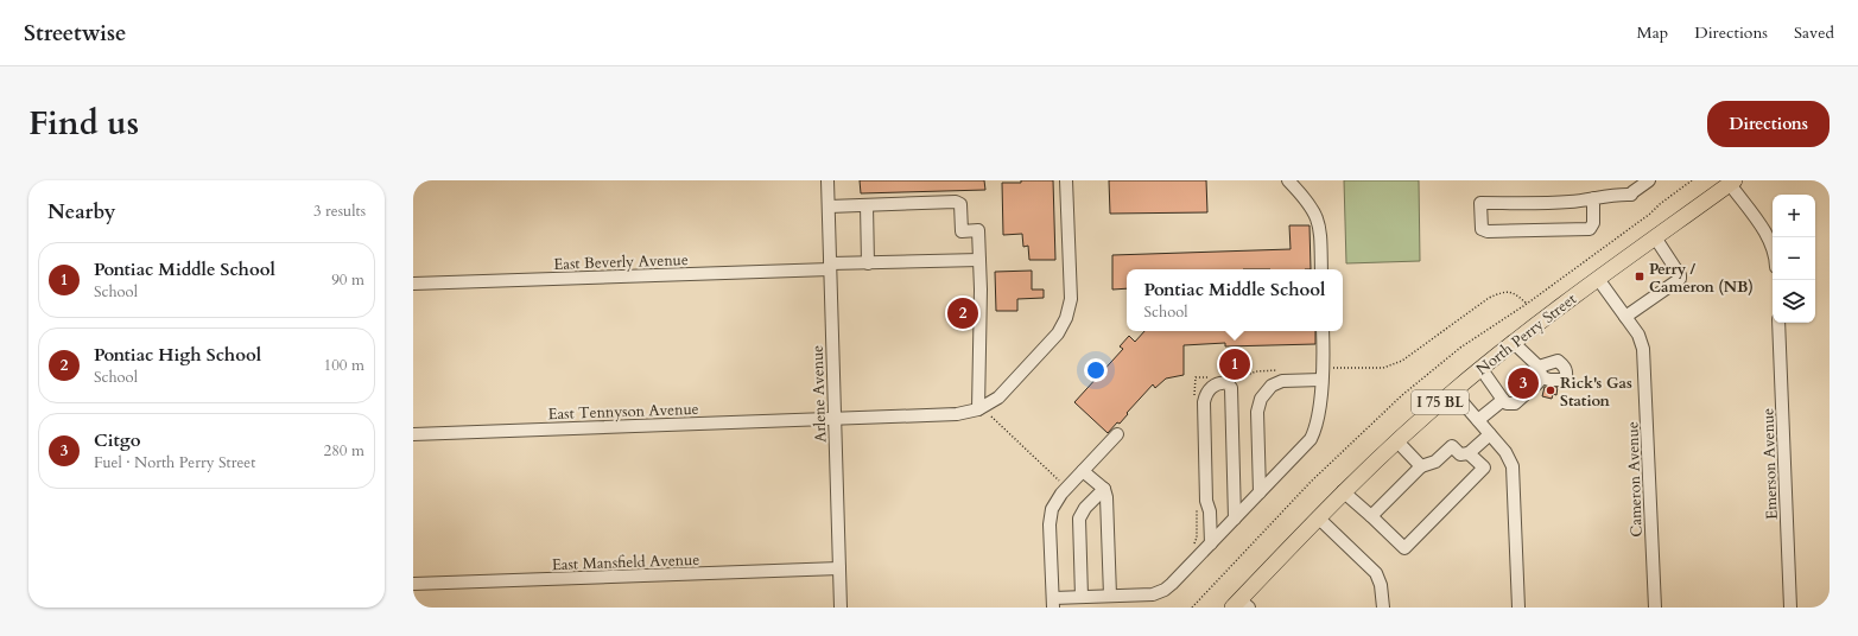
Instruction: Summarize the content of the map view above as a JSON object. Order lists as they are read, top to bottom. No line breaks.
{"streets":{"main road":["North Perry Street","I 75 BL"],"street":["East Beverly Avenue","Arlene Avenue","East Tennyson Avenue","Emerson Avenue","Cameron Avenue","East Mansfield Avenue"]},"crossings":[["East Beverly Avenue","Arlene Avenue"],["North Perry Street","Cameron Avenue"],["Arlene Avenue","East Tennyson Avenue"],["Arlene Avenue","East Mansfield Avenue"]],"places":{"transit":["Perry / Cameron (NB)"],"other":["Rick's Gas Station"]},"page":{"header":"Streetwise","nav":["Map","Directions","Saved"],"title":"Find us","buttons":"Directions","heading":["Nearby","3 results"],"map_buttons":["+","−"],"list":[{"mark":"1","name":"Pontiac Middle School","note":"School","value":"90 m"},{"mark":"2","name":"Pontiac High School","note":"School","value":"100 m"},{"mark":"3","name":"Citgo","note":"Fuel · North Perry Street","value":"280 m"}],"popup":["Pontiac Middle School","School"],"pins":["2","1","3"]}}
